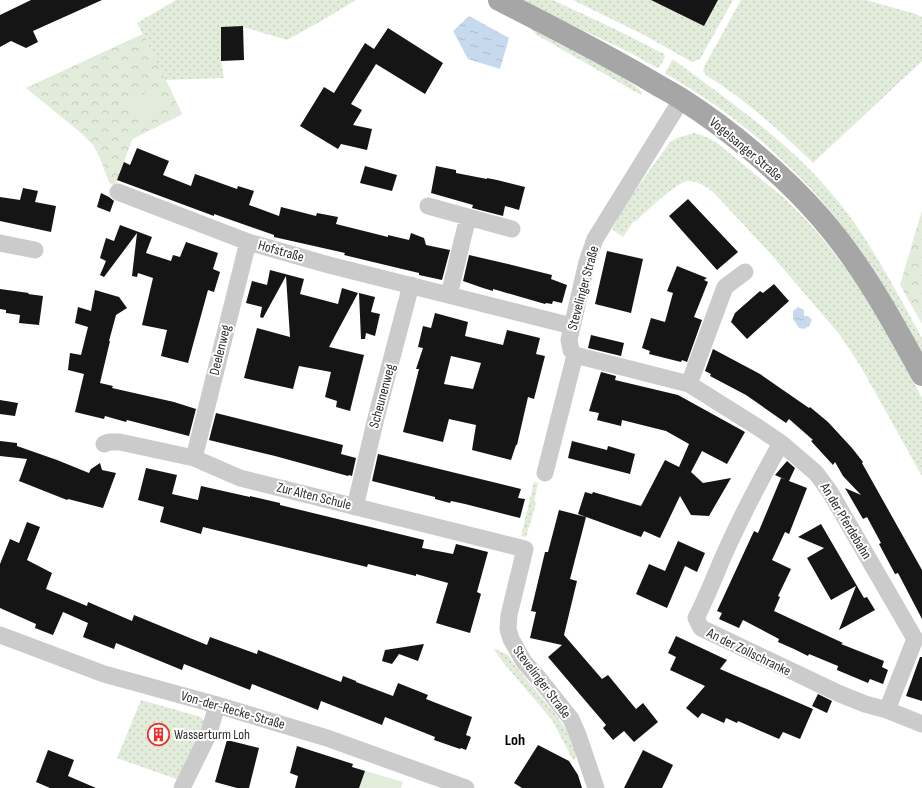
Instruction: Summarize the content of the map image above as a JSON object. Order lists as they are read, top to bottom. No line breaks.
{"streets":{"main road":["Vogelsanger Straße"],"street":["Hofstraße","Stevelinger Straße","Deelenweg","Scheunenweg","Zur Alten Schule","An der Pferdebahn","An der Zollschranke","Von-der-Recke-Straße"]},"crossings":[["Vogelsanger Straße","Stevelinger Straße"],["Hofstraße","Stevelinger Straße"],["Hofstraße","Deelenweg"],["Hofstraße","Scheunenweg"],["Stevelinger Straße","Zur Alten Schule"],["Stevelinger Straße","An der Pferdebahn"],["Deelenweg","Zur Alten Schule"],["Scheunenweg","Zur Alten Schule"],["An der Pferdebahn","An der Zollschranke"]],"districts":["Loh"],"places":{"building":["Wasserturm Loh"]}}
